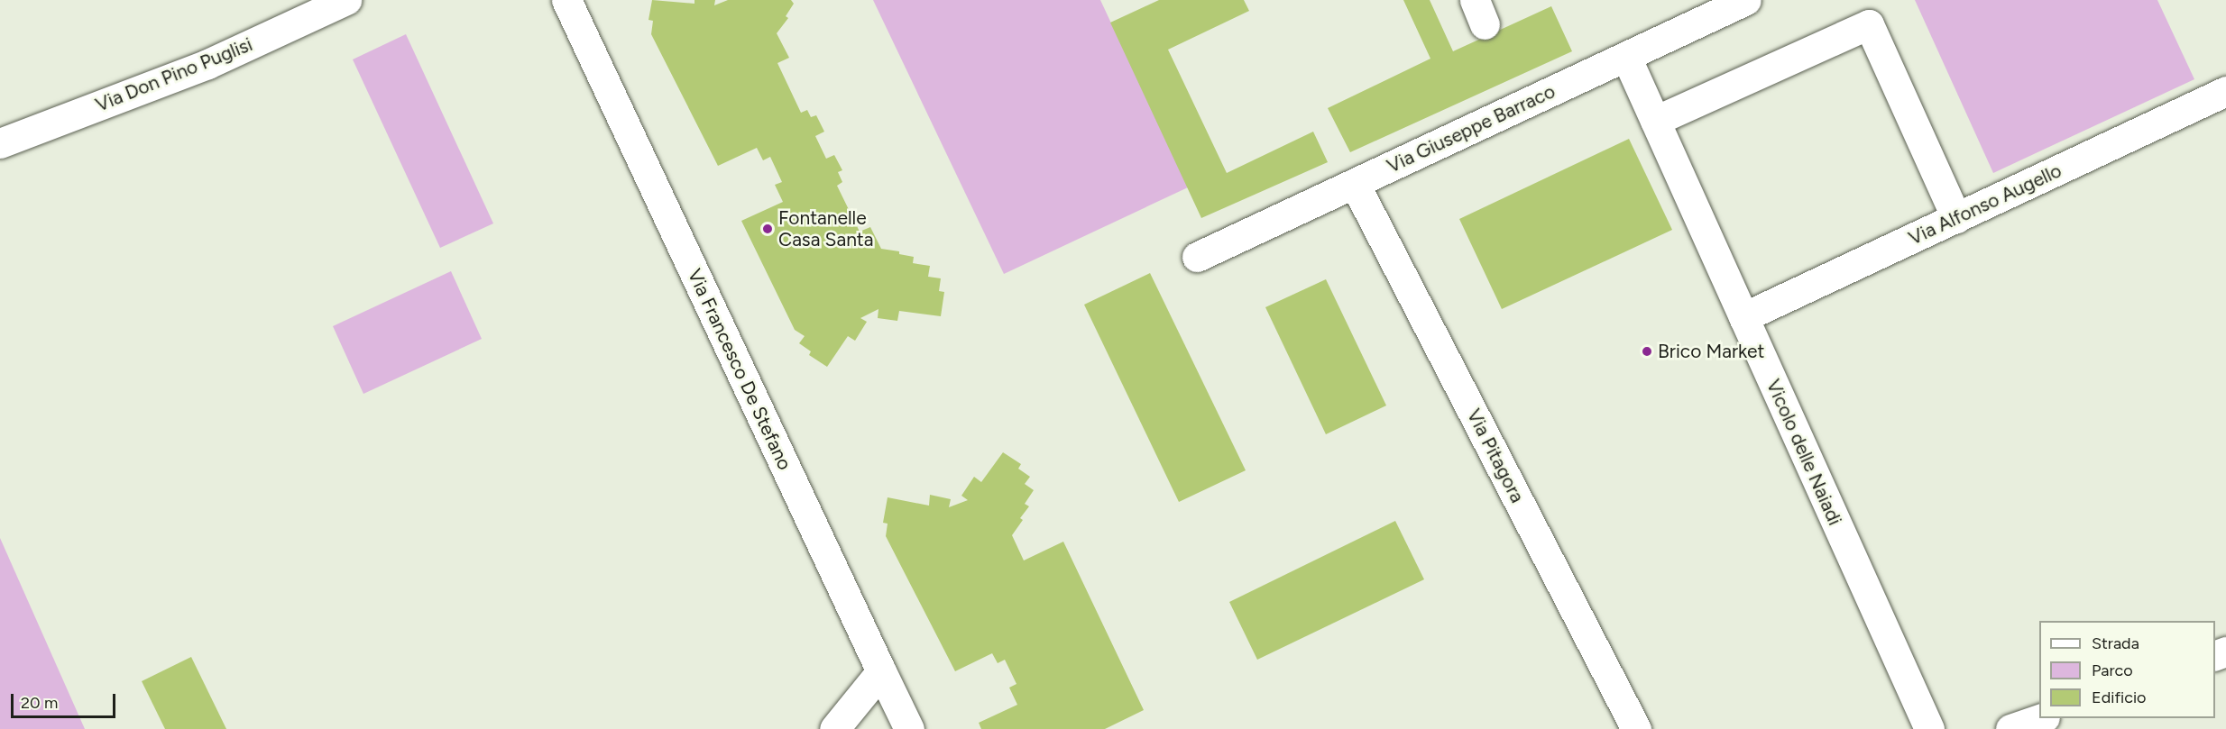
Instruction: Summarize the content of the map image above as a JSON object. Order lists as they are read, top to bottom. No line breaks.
{"streets":{"street":["Via Don Pino Puglisi","Via Giuseppe Barraco","Via Alfonso Augello","Via Francesco De Stefano","Vicolo delle Naiadi","Via Pitagora"]},"crossings":[["Via Giuseppe Barraco","Vicolo delle Naiadi"],["Via Giuseppe Barraco","Via Pitagora"],["Via Alfonso Augello","Vicolo delle Naiadi"]],"places":["Fontanelle Casa Santa","Brico Market"],"legend":["Strada","Parco","Edificio"],"scale_bar":"20 m"}
